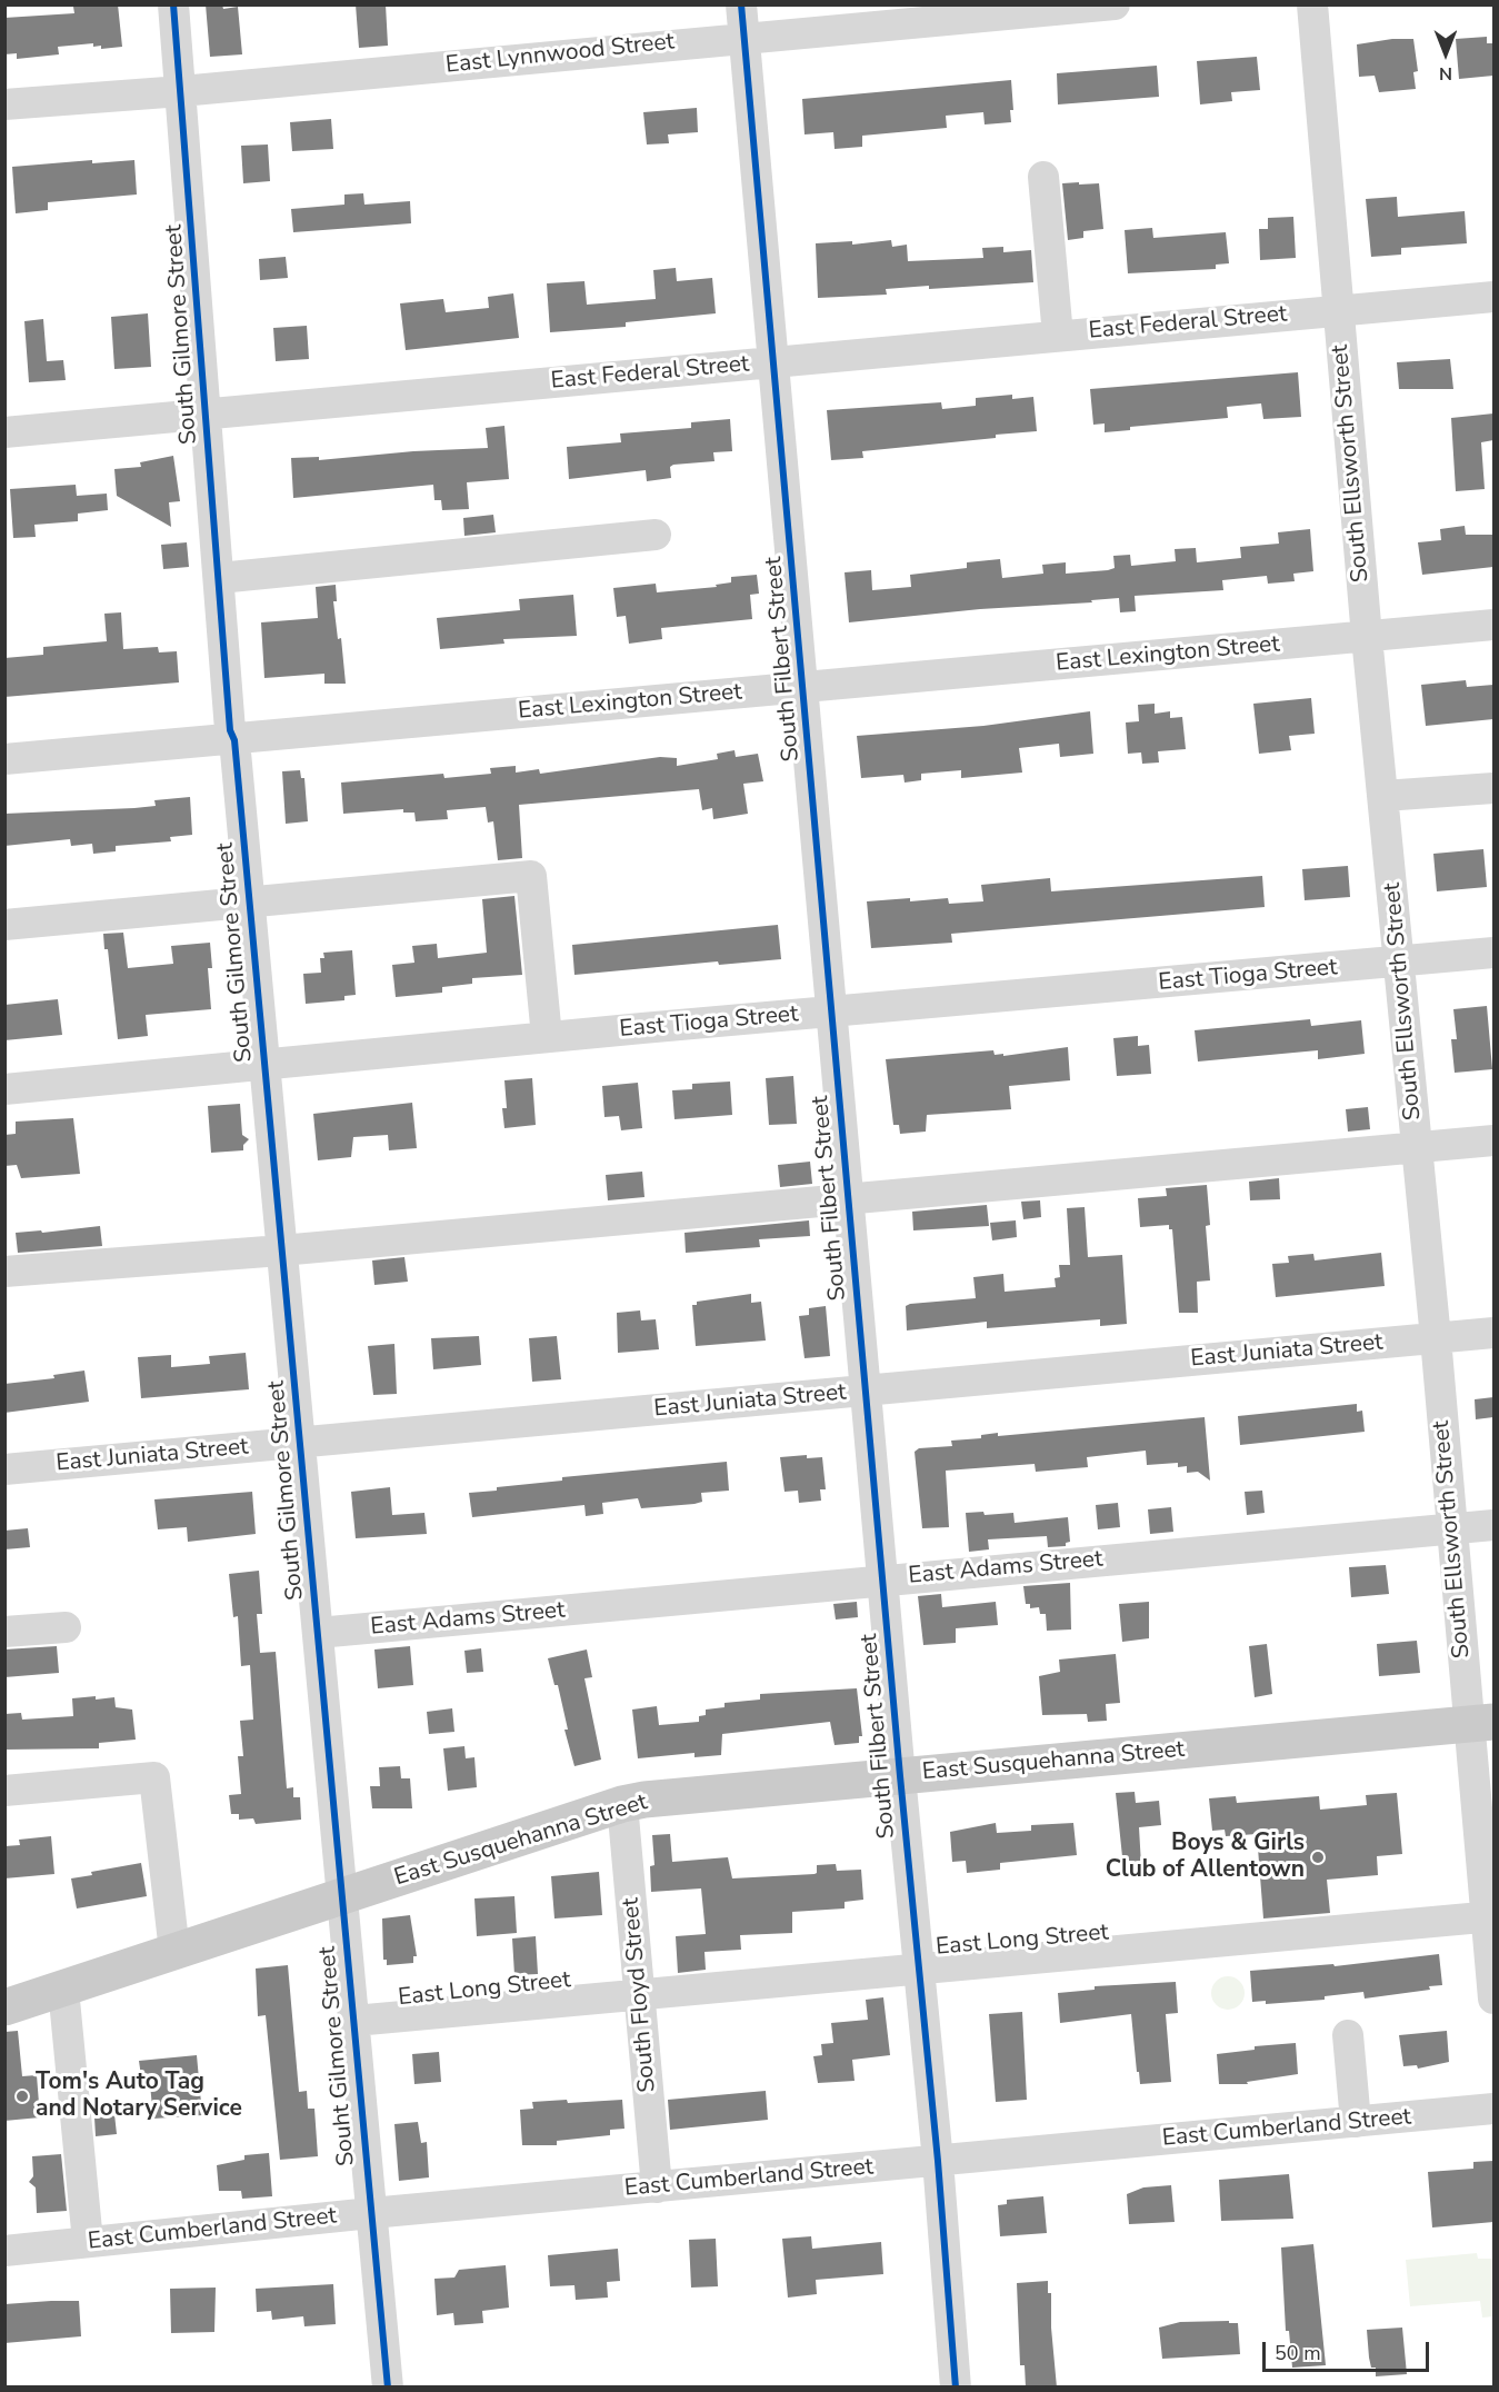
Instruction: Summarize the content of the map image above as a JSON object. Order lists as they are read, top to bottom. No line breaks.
{"streets":{"main road":["East Susquehanna Street"],"street":["East Lynnwood Street","East Federal Street","South Gilmore Street","South Ellsworth Street","East Lexington Street","South Filbert Street","East Tioga Street","East Juniata Street","East Adams Street","East Long Street","South Floyd Street","Souht Gilmore Street","East Cumberland Street"]},"crossings":[["East Lynnwood Street","South Gilmore Street"],["East Lynnwood Street","South Filbert Street"],["East Federal Street","South Gilmore Street"],["East Federal Street","South Ellsworth Street"],["East Federal Street","South Filbert Street"],["South Gilmore Street","East Lexington Street"],["South Gilmore Street","East Tioga Street"],["South Gilmore Street","East Juniata Street"],["South Gilmore Street","East Adams Street"],["South Gilmore Street","East Susquehanna Street"],["South Gilmore Street","Souht Gilmore Street"],["South Ellsworth Street","East Lexington Street"],["South Ellsworth Street","East Tioga Street"],["South Ellsworth Street","East Juniata Street"],["South Ellsworth Street","East Adams Street"],["South Ellsworth Street","East Susquehanna Street"],["South Ellsworth Street","East Long Street"],["East Lexington Street","South Filbert Street"],["South Filbert Street","East Tioga Street"],["South Filbert Street","East Juniata Street"],["South Filbert Street","East Adams Street"],["South Filbert Street","East Susquehanna Street"],["South Filbert Street","East Long Street"],["South Filbert Street","East Cumberland Street"],["East Susquehanna Street","South Floyd Street"],["East Susquehanna Street","Souht Gilmore Street"],["East Long Street","South Floyd Street"],["East Long Street","Souht Gilmore Street"],["South Floyd Street","East Cumberland Street"],["Souht Gilmore Street","East Cumberland Street"]],"places":["Boys & Girls Club of Allentown","Tom's Auto Tag and Notary Service"],"scale_bar":"50 m","north":"bottom"}
